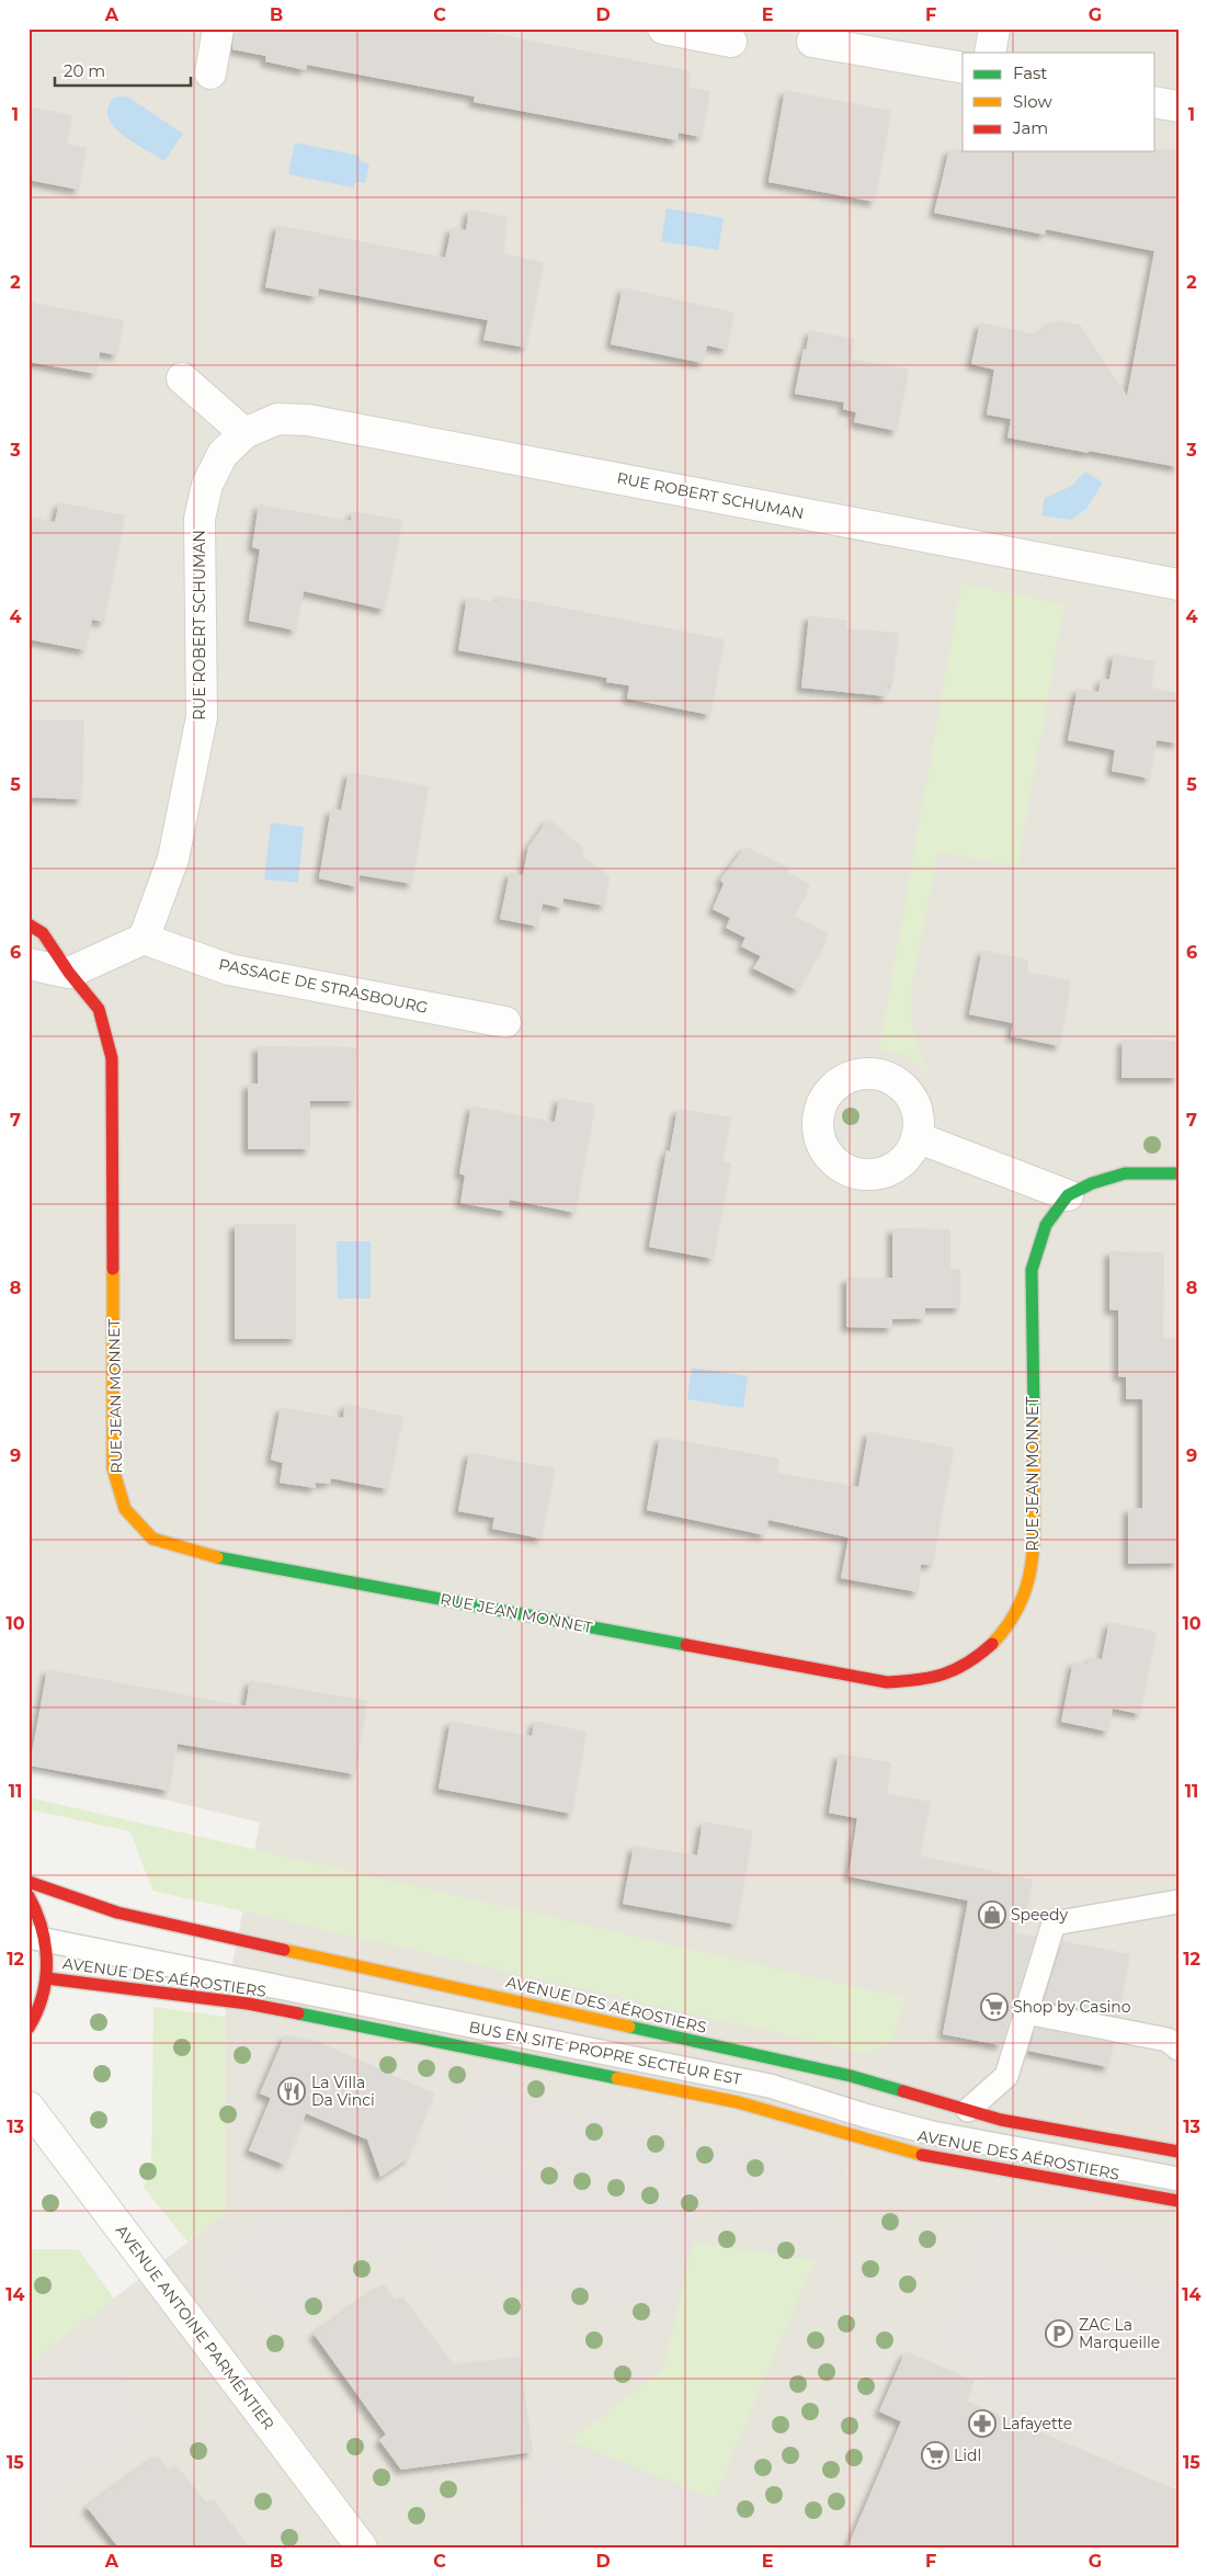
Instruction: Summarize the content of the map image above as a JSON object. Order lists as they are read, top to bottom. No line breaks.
{"streets":{"main road":["RUE JEAN MONNET","AVENUE DES AÉROSTIERS"],"street":["RUE ROBERT SCHUMAN","PASSAGE DE STRASBOURG","AVENUE ANTOINE PARMENTIER"],"lane":["BUS EN SITE PROPRE SECTEUR EST"]},"crossings":[["RUE ROBERT SCHUMAN","PASSAGE DE STRASBOURG"]],"places":{"shop":["Speedy"],"supermarket":["Shop by Casino","Lidl"],"restaurant":["La Villa Da Vinci"],"parking":["ZAC La Marqueille"],"pharmacy":["Lafayette"]},"legend":["Fast","Slow","Jam"],"scale_bar":"20 m","grid":{"columns":["A","B","C","D","E","F","G"],"rows":["1","2","3","4","5","6","7","8","9","10","11","12","13","14","15"]}}
